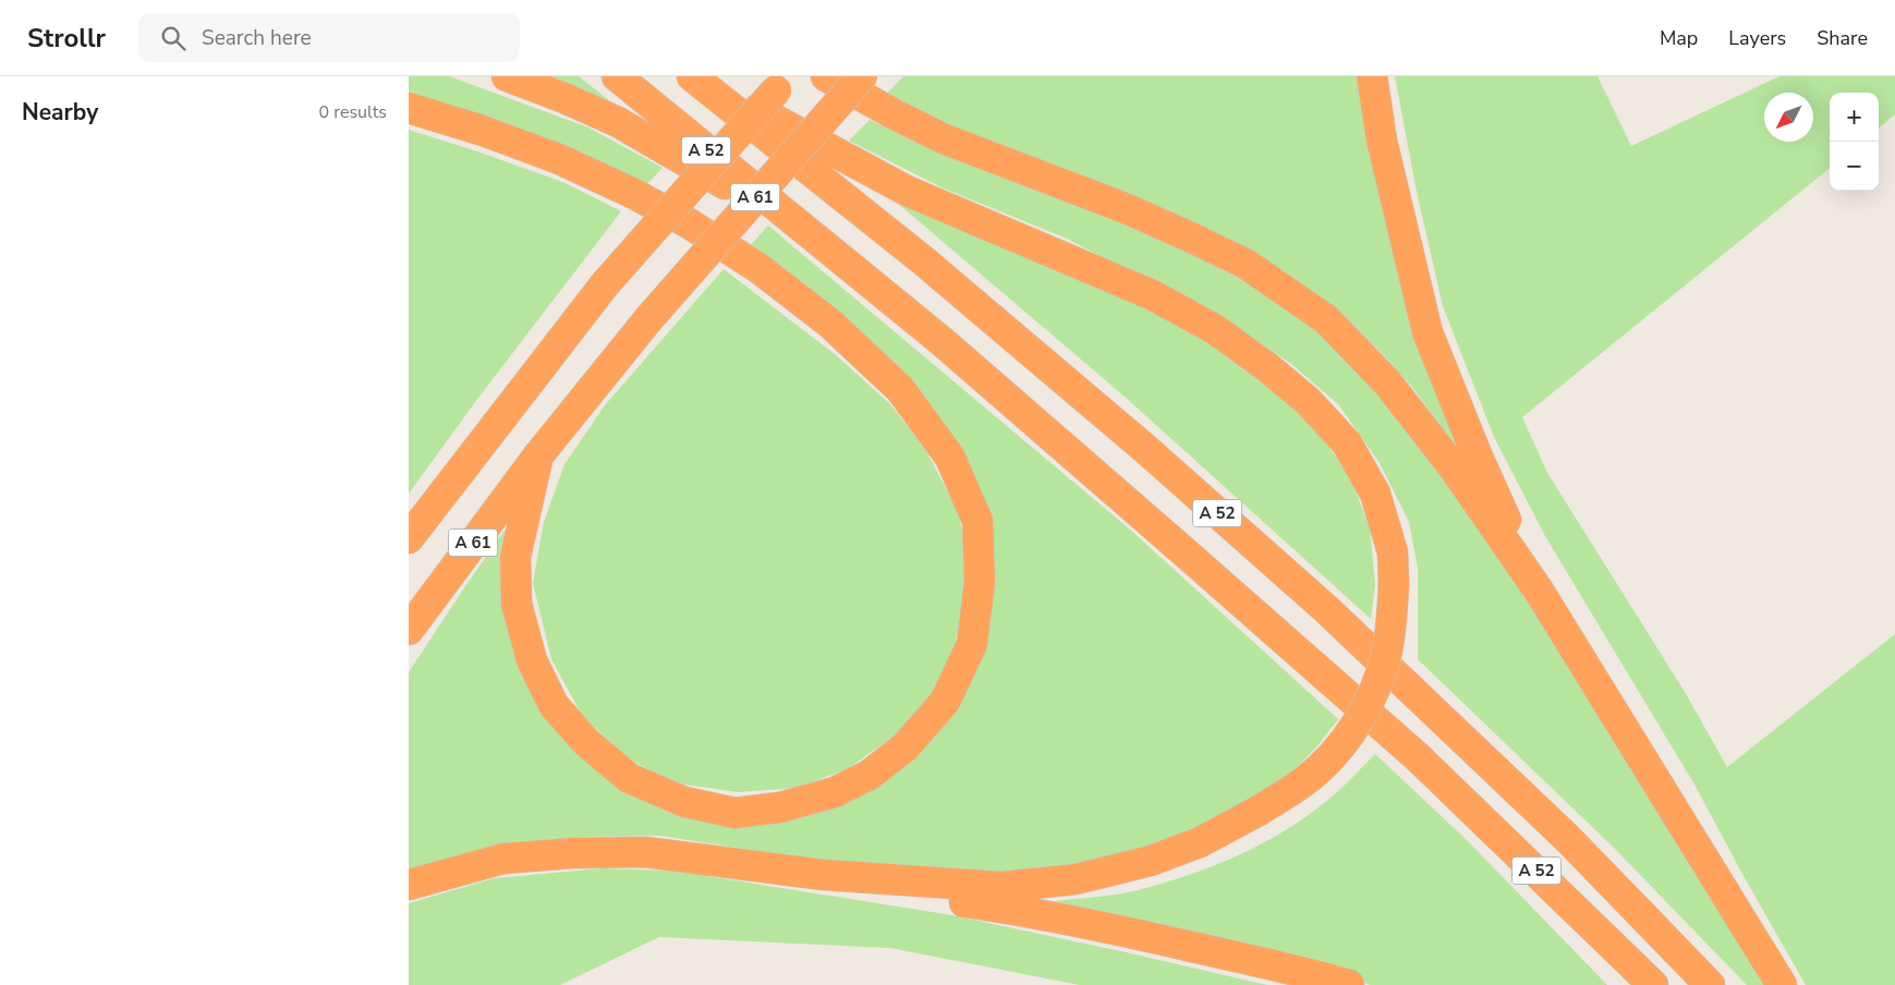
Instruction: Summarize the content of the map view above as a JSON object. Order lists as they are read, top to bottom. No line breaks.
{"streets":{"highway":["A 52","A 61"]},"north":"bottom left","page":{"header":"Strollr","search":"Search here","nav":["Map","Layers","Share"],"heading":["Nearby","0 results"],"map_buttons":["+","−"]}}
